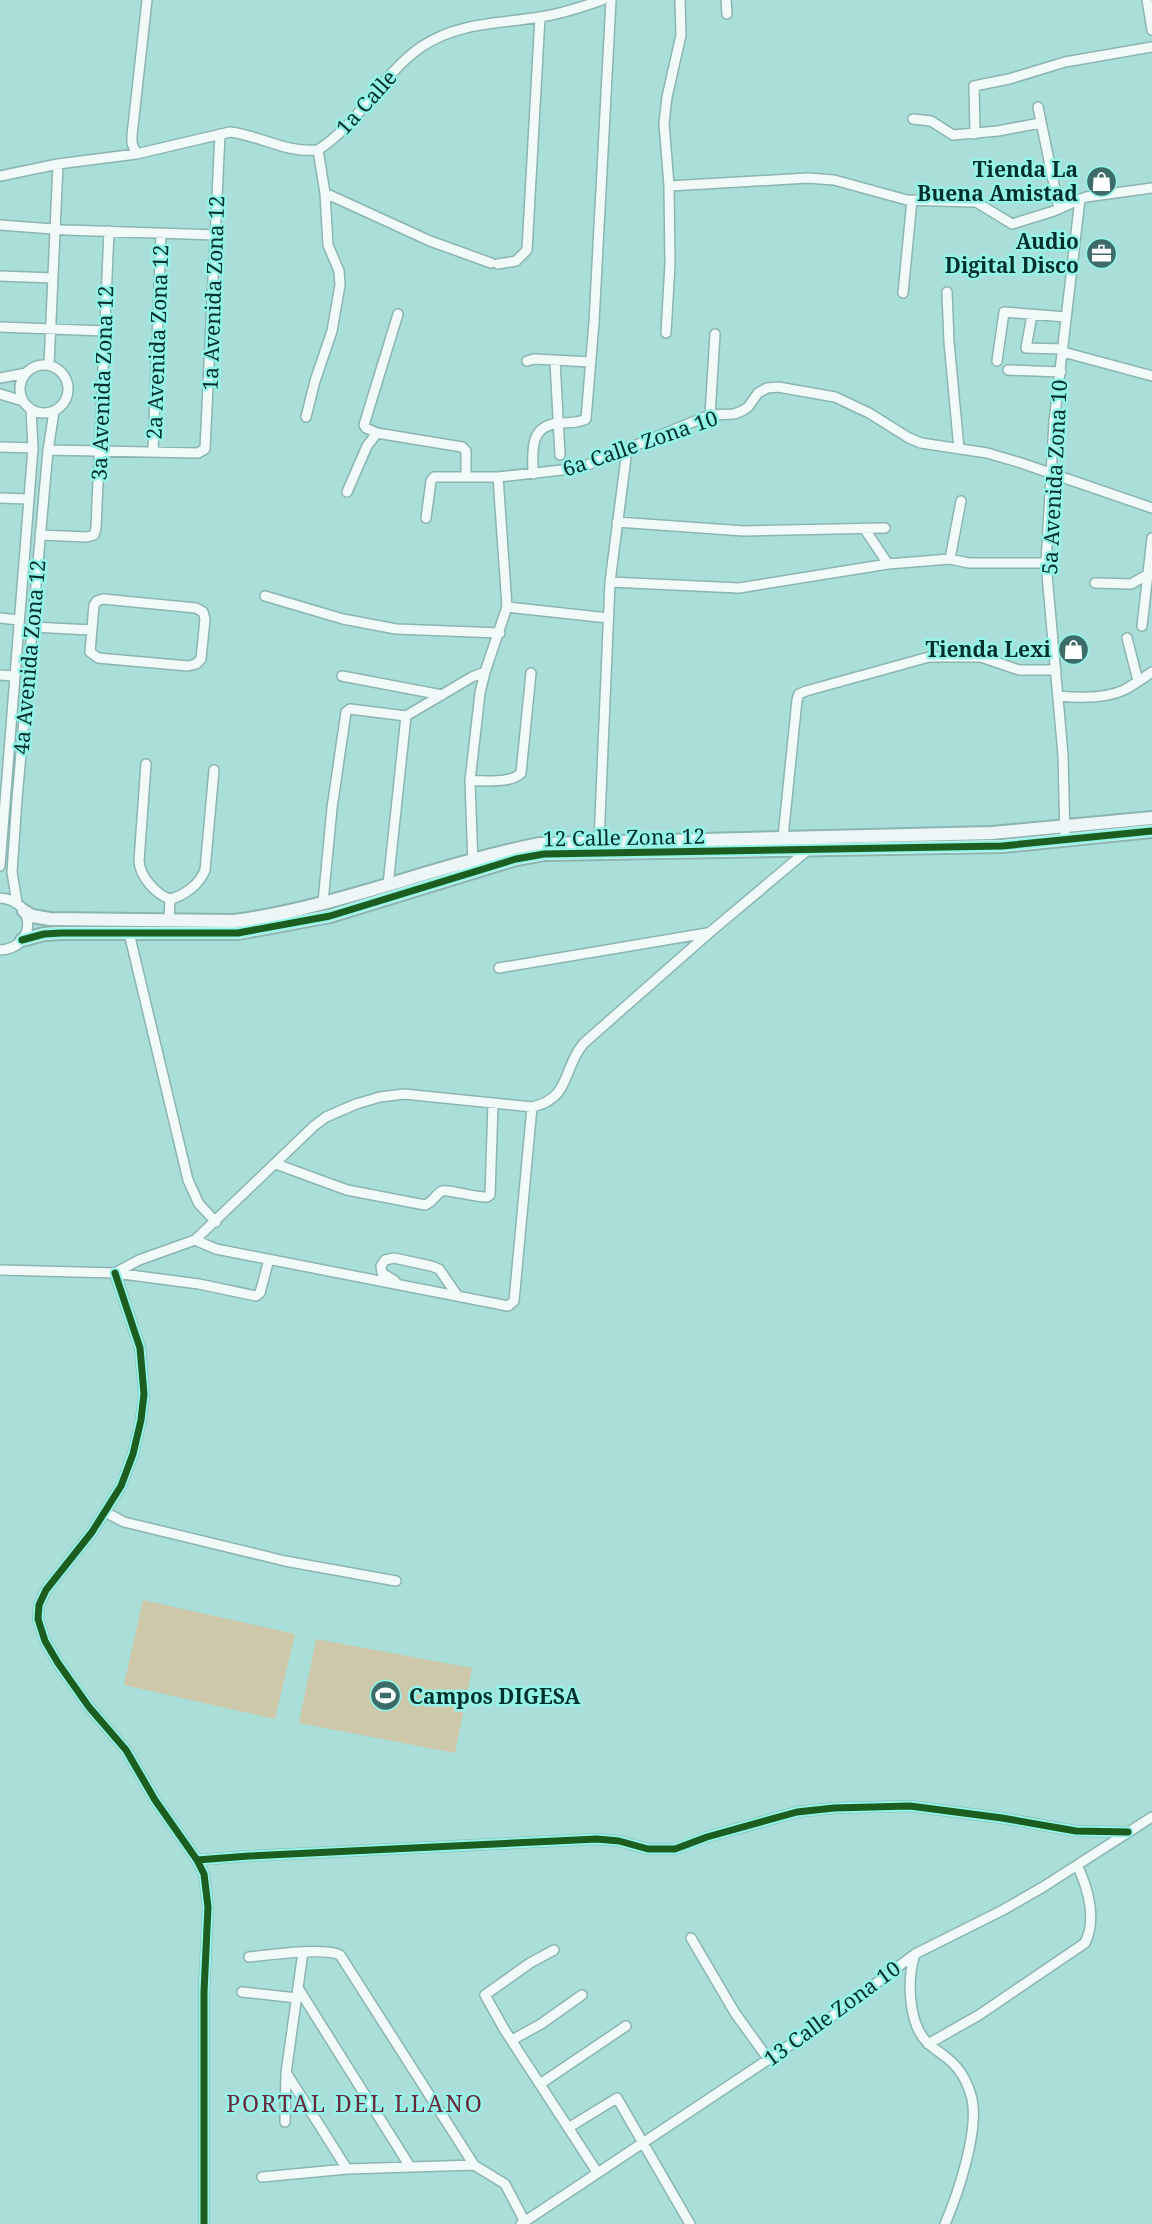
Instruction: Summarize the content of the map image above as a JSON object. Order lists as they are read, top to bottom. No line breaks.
{"streets":{"street":["1a Calle","1a Avenida Zona 12","2a Avenida Zona 12","3a Avenida Zona 12","6a Calle Zona 10","5a Avenida Zona 10","4a Avenida Zona 12","12 Calle Zona 12","13 Calle Zona 10"]},"crossings":[["1a Calle","1a Avenida Zona 12"],["1a Avenida Zona 12","2a Avenida Zona 12"],["3a Avenida Zona 12","4a Avenida Zona 12"],["6a Calle Zona 10","5a Avenida Zona 10"],["5a Avenida Zona 10","12 Calle Zona 12"],["4a Avenida Zona 12","12 Calle Zona 12"]],"districts":["PORTAL DEL LLANO"],"places":{"shop":["Tienda La Buena Amistad","Tienda Lexi"],"office":["Audio Digital Disco"],"sports":["Campos DIGESA"]}}
